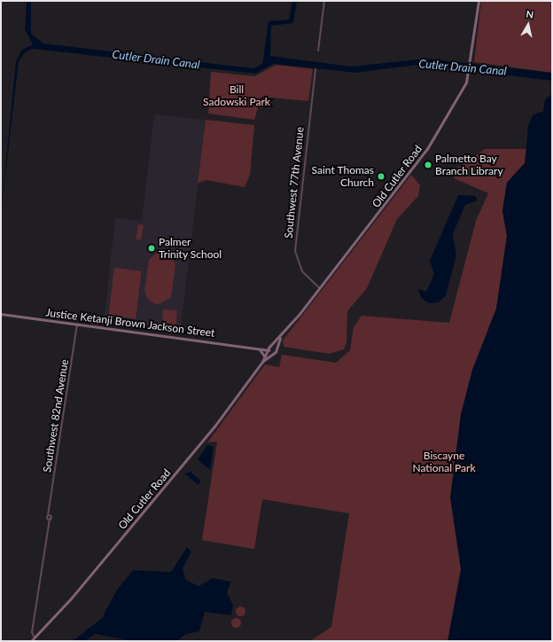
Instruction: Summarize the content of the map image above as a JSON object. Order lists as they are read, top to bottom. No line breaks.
{"streets":{"main road":["Old Cutler Road","Justice Ketanji Brown Jackson Street"],"street":["Southwest 77th Avenue","Southwest 82nd Avenue"]},"crossings":[["Old Cutler Road","Southwest 77th Avenue"],["Old Cutler Road","Justice Ketanji Brown Jackson Street"],["Old Cutler Road","Southwest 82nd Avenue"],["Justice Ketanji Brown Jackson Street","Southwest 82nd Avenue"]],"water":["Cutler Drain Canal"],"parks":["Bill Sadowski Park","Biscayne National Park"],"places":["Palmetto Bay Branch Library","Saint Thomas Church","Palmer Trinity School"],"north":"top"}
